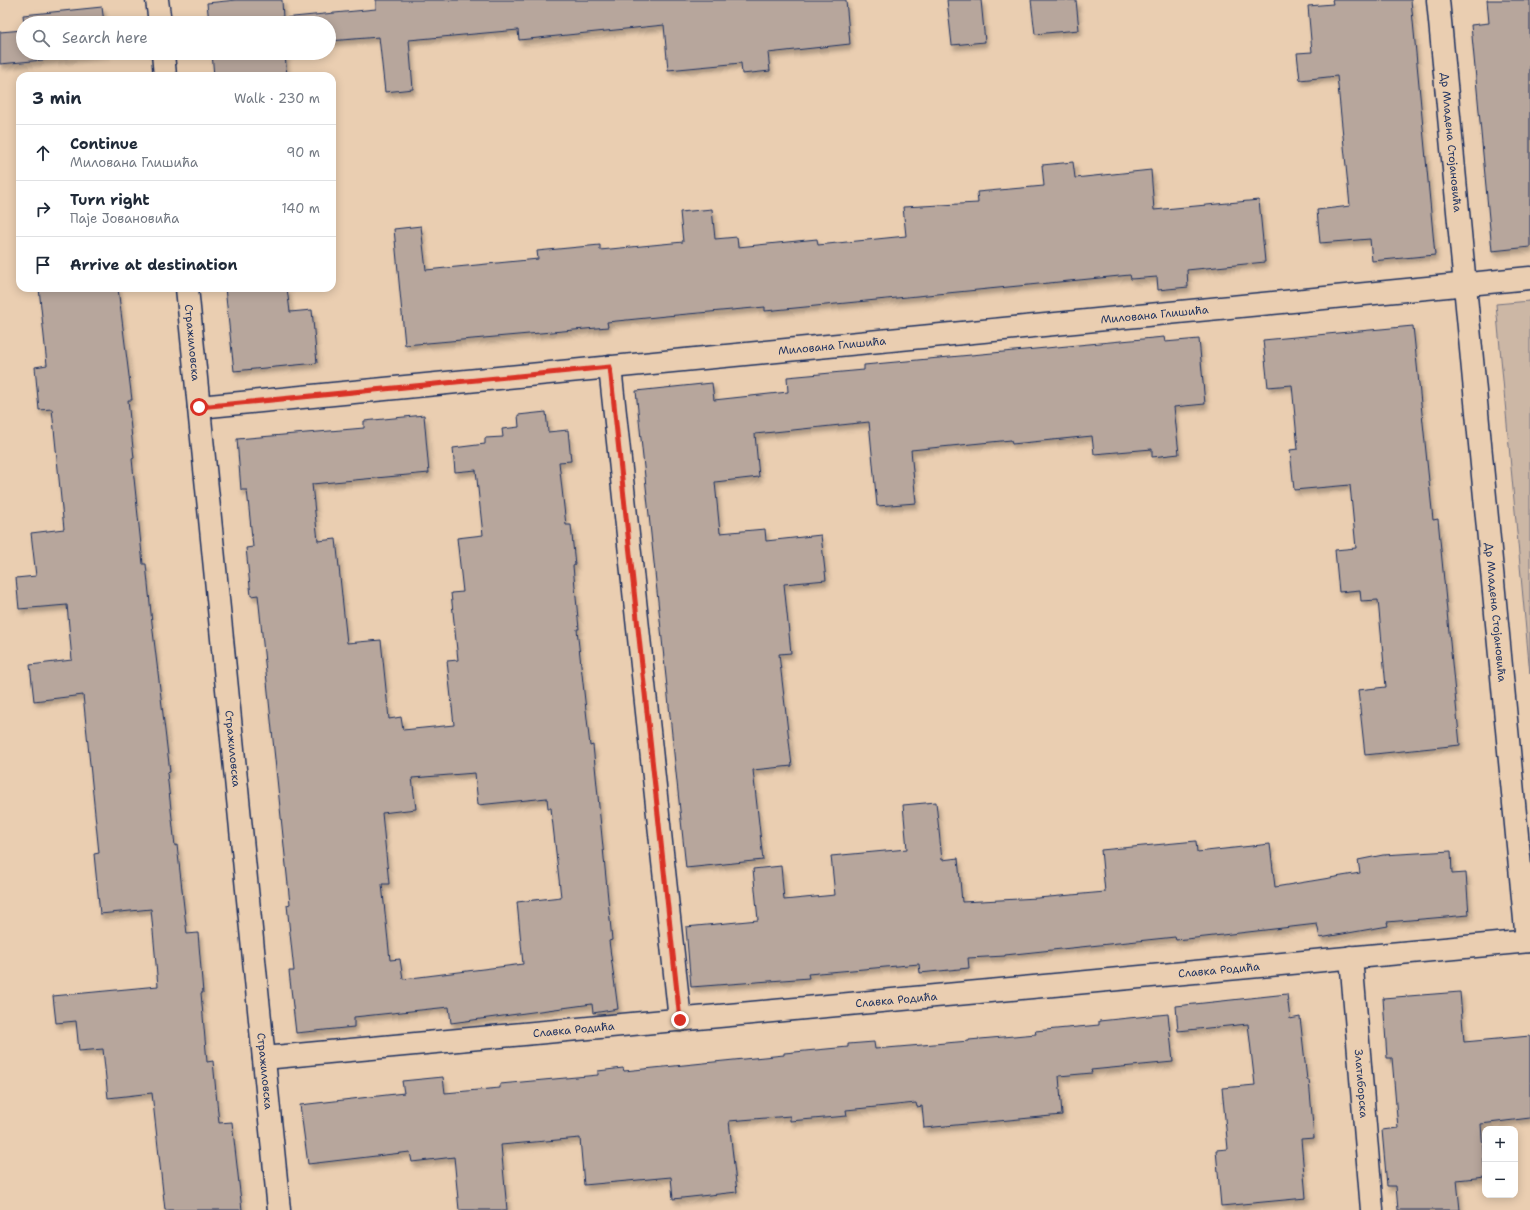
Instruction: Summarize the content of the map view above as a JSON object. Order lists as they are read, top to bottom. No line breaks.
{"streets":{"street":["Др Младена Стојановића","Милована Глишића","Стражиловска","Славка Родића","Златиборска"]},"crossings":[["Др Младена Стојановића","Милована Глишића"],["Др Младена Стојановића","Славка Родића"],["Милована Глишића","Стражиловска"],["Стражиловска","Славка Родића"],["Славка Родића","Златиборска"]],"page":{"search":"Search here","heading":["3 min","Walk · 230 m"],"list":[["Continue","Милована Глишића","90 m"],["Turn right","Паје Јовановића","140 m"],"Arrive at destination"],"map_buttons":["+","−"]}}
